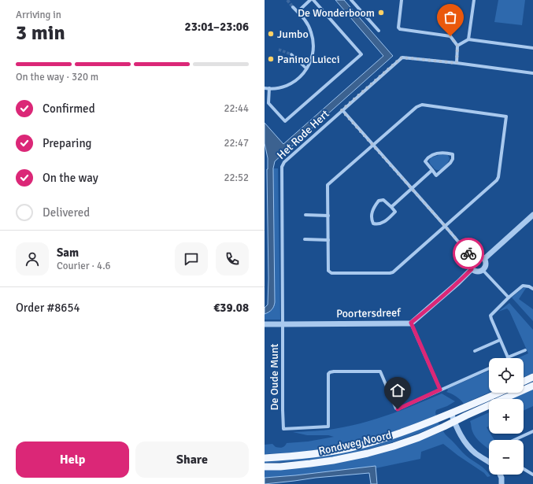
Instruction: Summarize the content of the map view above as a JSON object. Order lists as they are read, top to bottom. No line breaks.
{"streets":{"main road":["Rondweg Noord"],"street":["Het Rode Hert","Poortersdreef","De Oude Munt"]},"crossings":[["Het Rode Hert","Poortersdreef"],["Het Rode Hert","De Oude Munt"],["Poortersdreef","De Oude Munt"]],"places":["De Wonderboom","Jumbo","Panino Luicci"],"page":{"heading":["3 min","Arriving in","23:01–23:06"],"panel":["Sam","Courier · 4.6","Order #8654","€39.08"],"bar":"On the way · 320 m","list":[["Confirmed","22:44"],["Preparing","22:47"],["On the way","22:52"],"Delivered"],"map_buttons":["+","−"],"buttons":["Help","Share"]}}
